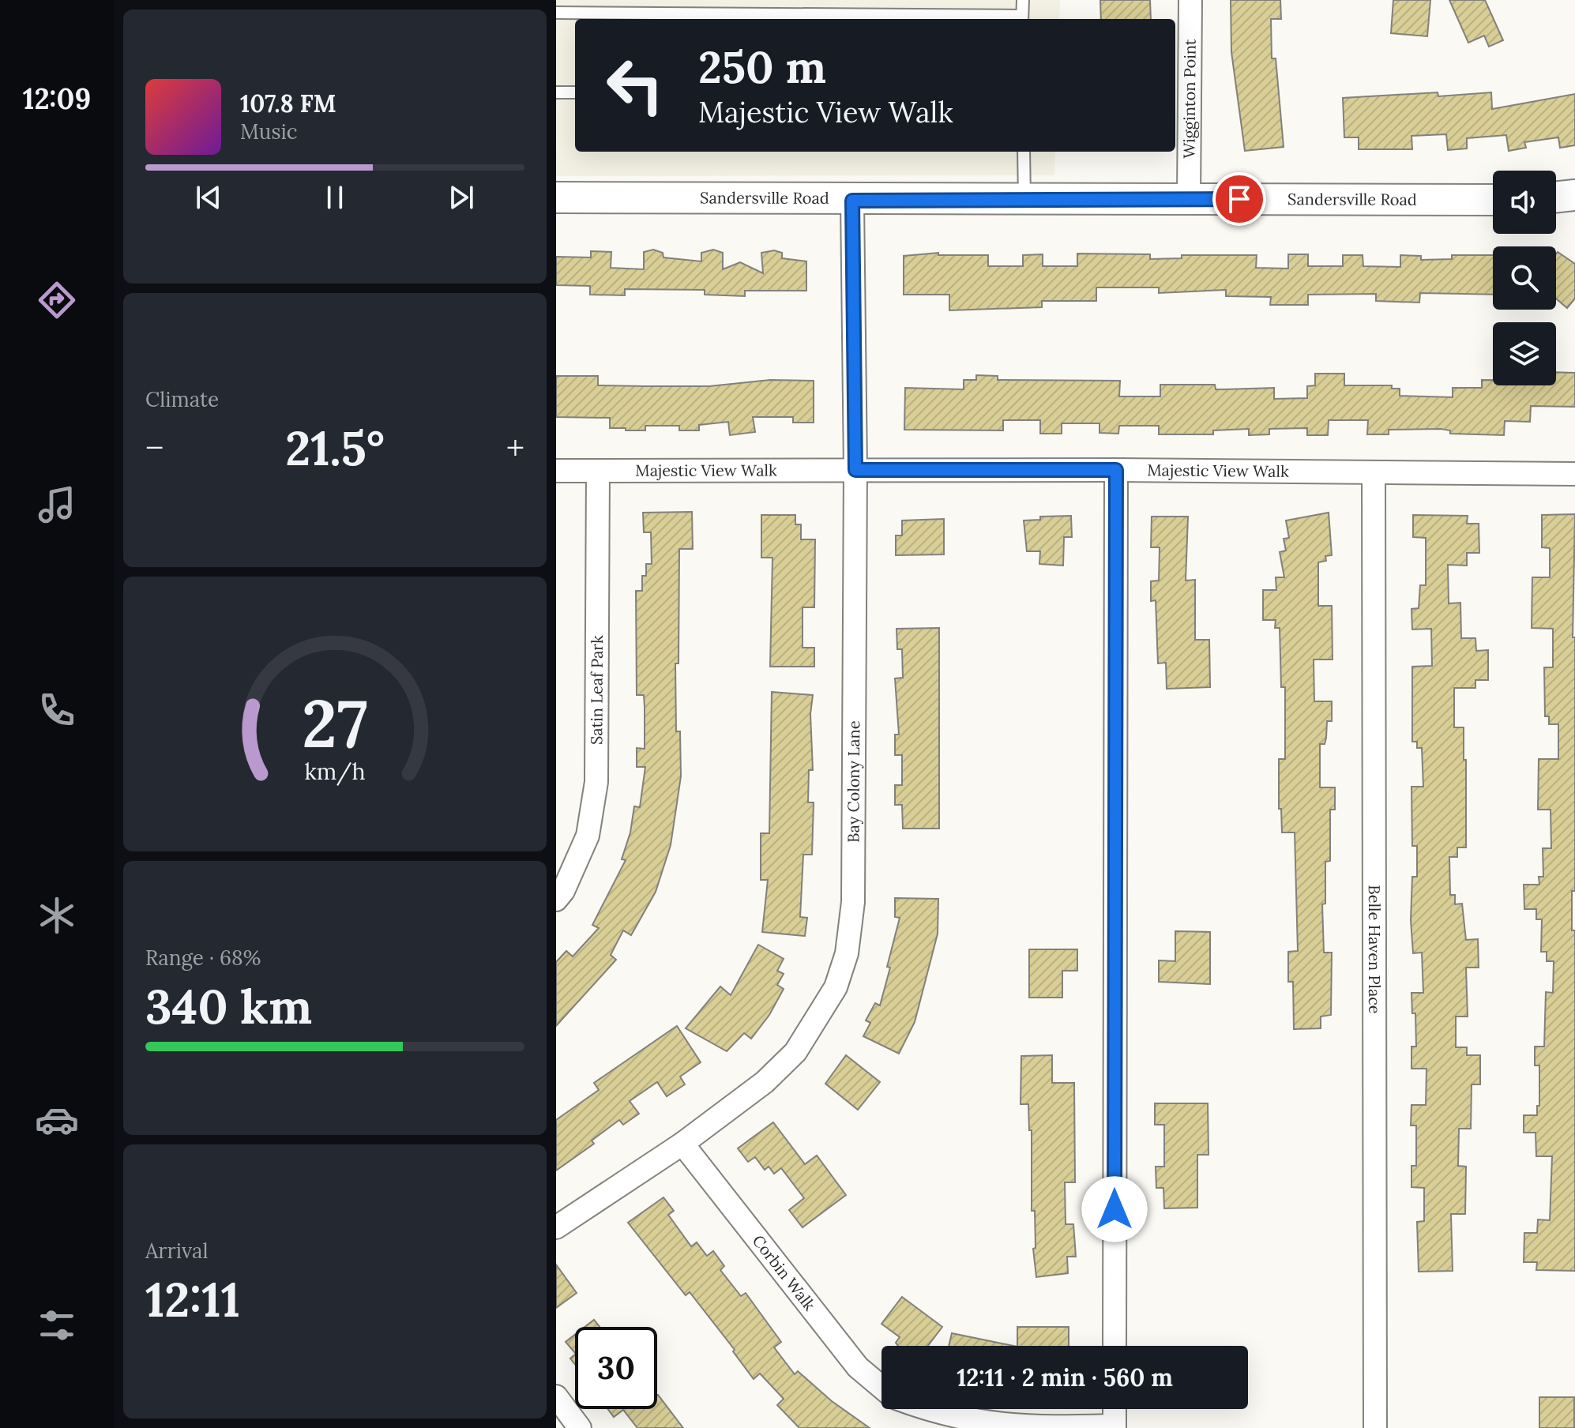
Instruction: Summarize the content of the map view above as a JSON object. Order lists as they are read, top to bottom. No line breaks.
{"streets":{"street":["Wigginton Point","Sandersville Road","Majestic View Walk","Satin Leaf Park","Bay Colony Lane","Belle Haven Place","Corbin Walk"]},"crossings":[["Wigginton Point","Sandersville Road"],["Sandersville Road","Bay Colony Lane"],["Majestic View Walk","Satin Leaf Park"],["Majestic View Walk","Bay Colony Lane"],["Majestic View Walk","Belle Haven Place"],["Bay Colony Lane","Corbin Walk"]],"page":{"tabs":"12:09","turn":["250 m","Majestic View Walk"],"song":["107.8 FM","Music"],"tile":["Climate",["Range · 68%","340 km"],["Arrival","12:11"]],"heat":["−","21.5°","+"],"limit":"30","trip":"12:11 · 2 min · 560 m","gauge":["27","km/h"]}}
